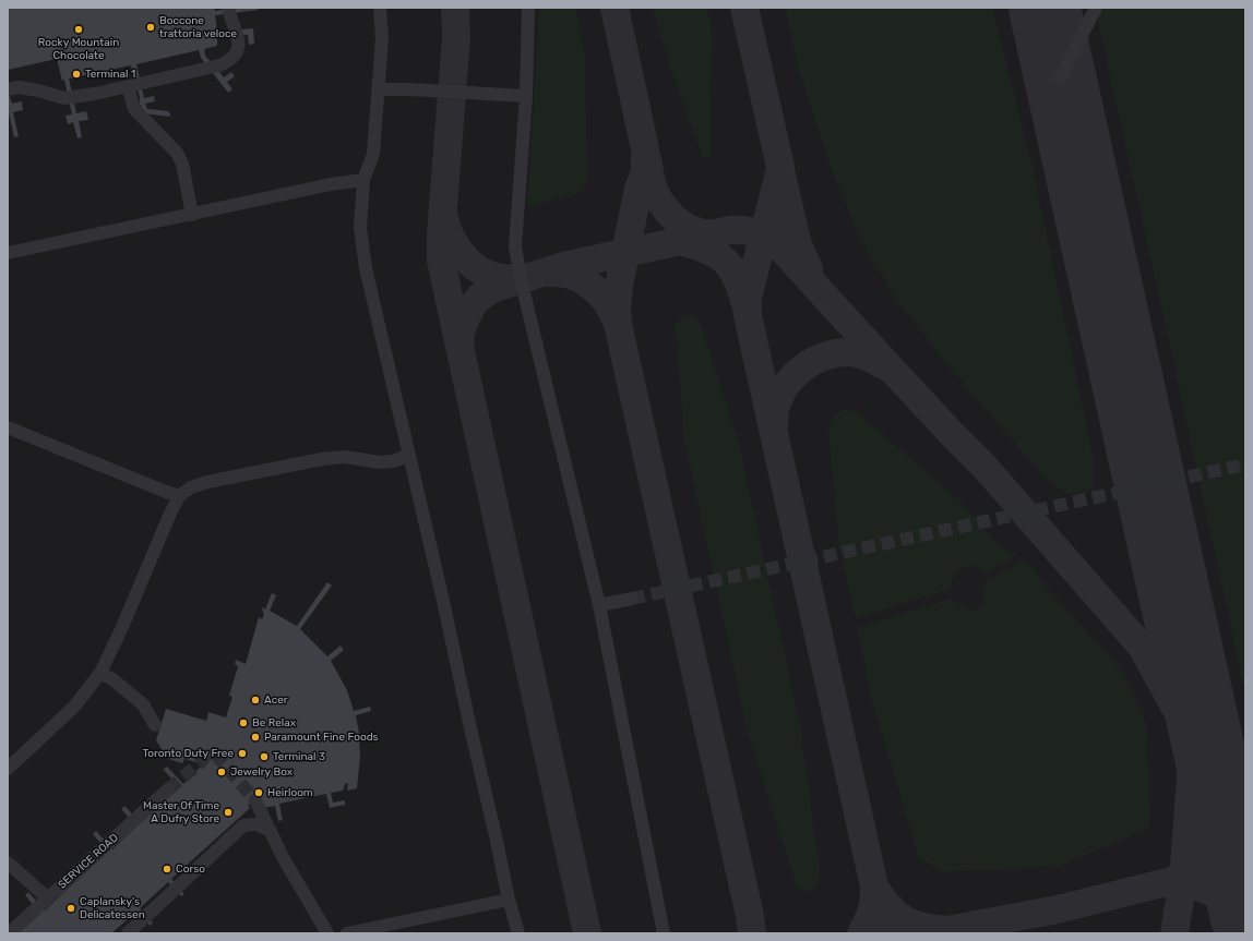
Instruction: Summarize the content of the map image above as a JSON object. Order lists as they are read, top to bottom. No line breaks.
{"streets":{"street":["SERVICE ROAD"]},"places":["Boccone trattoria veloce","Rocky Mountain Chocolate","Terminal 1","Acer","Be Relax","Paramount Fine Foods","Toronto Duty Free","Terminal 3","Jewelry Box","Heirloom","Master Of Time A Dufry Store","Corso","Caplansky's Delicatessen"]}
